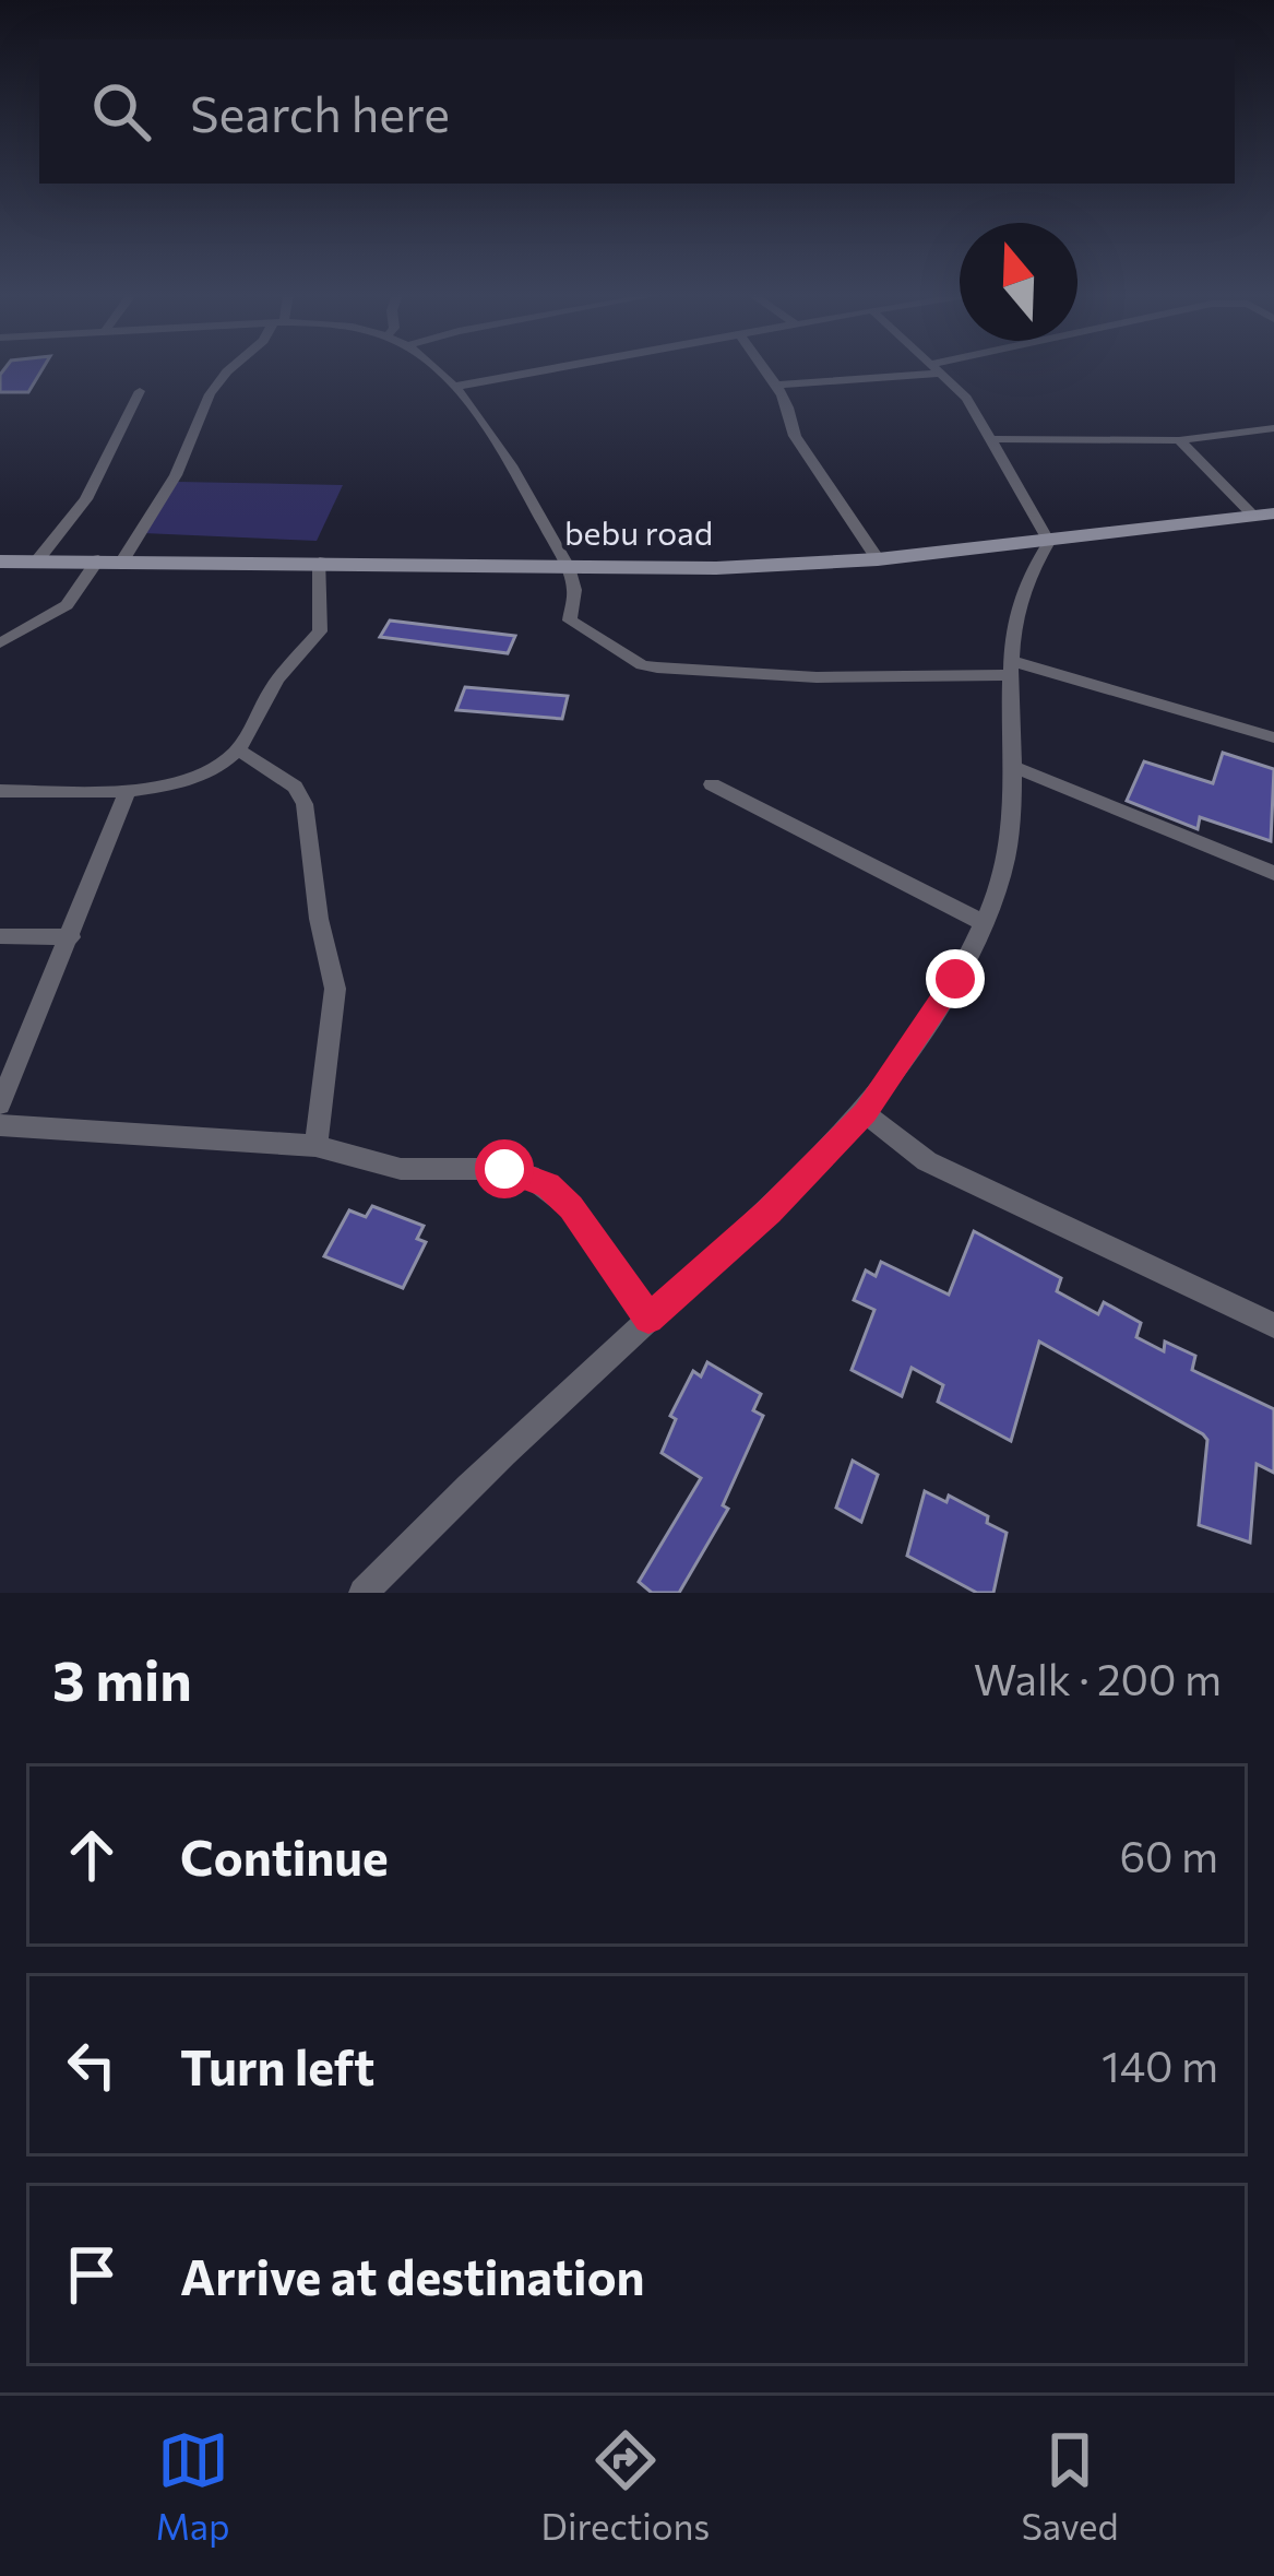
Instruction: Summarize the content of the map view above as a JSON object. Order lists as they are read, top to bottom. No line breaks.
{"streets":{"street":["bebu road"]},"north":"top","page":{"search":"Search here","heading":["3 min","Walk · 200 m"],"list":[["Continue","60 m"],["Turn left","140 m"],"Arrive at destination"],"nav":["Map","Directions","Saved"]}}
